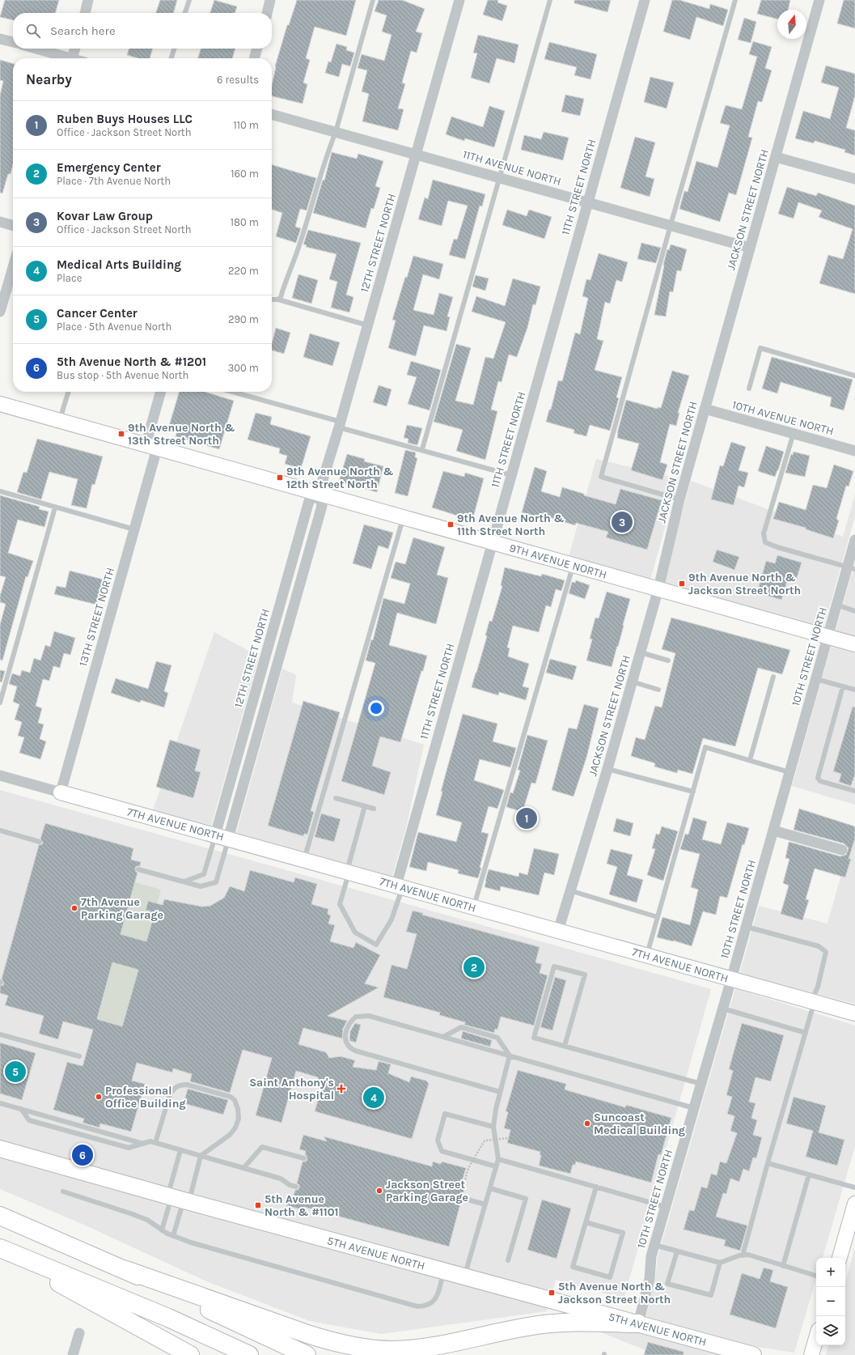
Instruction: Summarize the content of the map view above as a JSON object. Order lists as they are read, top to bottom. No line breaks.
{"streets":{"main road":["5TH AVENUE NORTH"],"street":["11TH AVENUE NORTH","11TH STREET NORTH","JACKSON STREET NORTH","12TH STREET NORTH","10TH AVENUE NORTH","9TH AVENUE NORTH","13TH STREET NORTH","10TH STREET NORTH","7TH AVENUE NORTH"]},"crossings":[["11TH AVENUE NORTH","11TH STREET NORTH"],["11TH AVENUE NORTH","JACKSON STREET NORTH"],["11TH AVENUE NORTH","12TH STREET NORTH"],["11TH STREET NORTH","9TH AVENUE NORTH"],["11TH STREET NORTH","7TH AVENUE NORTH"],["JACKSON STREET NORTH","10TH AVENUE NORTH"],["JACKSON STREET NORTH","9TH AVENUE NORTH"],["JACKSON STREET NORTH","7TH AVENUE NORTH"],["12TH STREET NORTH","9TH AVENUE NORTH"],["12TH STREET NORTH","7TH AVENUE NORTH"],["9TH AVENUE NORTH","13TH STREET NORTH"],["9TH AVENUE NORTH","10TH STREET NORTH"],["13TH STREET NORTH","7TH AVENUE NORTH"],["10TH STREET NORTH","7TH AVENUE NORTH"],["10TH STREET NORTH","5TH AVENUE NORTH"]],"places":{"transit":["9th Avenue North & 13th Street North","9th Avenue North & 12th Street North","9th Avenue North & 11th Street North","9th Avenue North & Jackson Street North","5th Avenue North & #1101","5th Avenue North & Jackson Street North"],"other":["7th Avenue Parking Garage","Professional Office Building","Suncoast Medical Building","Jackson Street Parking Garage"],"health":["Saint Anthony's Hospital"]},"north":"top","page":{"search":"Search here","heading":["Nearby","6 results"],"list":[{"mark":"1","name":"Ruben Buys Houses LLC","note":"Office · Jackson Street North","value":"110 m"},{"mark":"2","name":"Emergency Center","note":"Place · 7th Avenue North","value":"160 m"},{"mark":"3","name":"Kovar Law Group","note":"Office · Jackson Street North","value":"180 m"},{"mark":"4","name":"Medical Arts Building","note":"Place","value":"220 m"},{"mark":"5","name":"Cancer Center","note":"Place · 5th Avenue North","value":"290 m"},{"mark":"6","name":"5th Avenue North & #1201","note":"Bus stop · 5th Avenue North","value":"300 m"}],"pins":["3","1","2","5","4","6"],"map_buttons":["+","−"]}}
